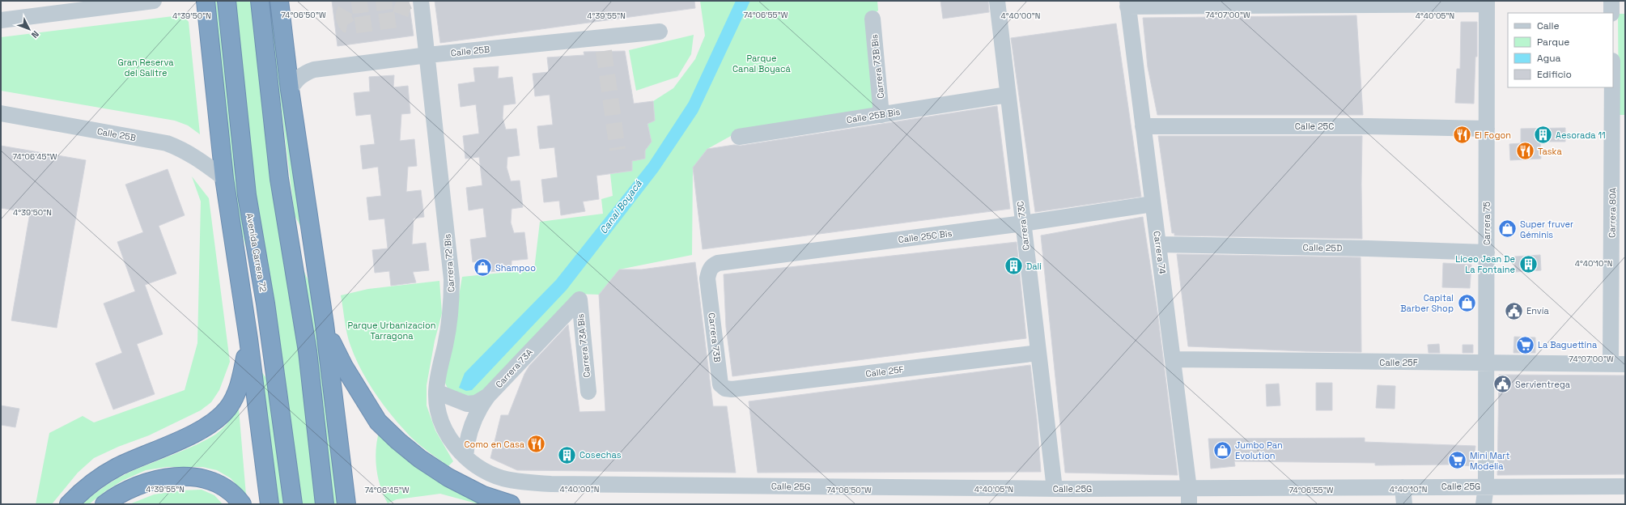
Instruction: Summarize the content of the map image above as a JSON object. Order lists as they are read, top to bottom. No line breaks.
{"streets":{"highway":["Avenida Carrera 72"],"street":["Calle 25B","Carrera 73B Bis","Calle 25B Bis","Calle 25C","Carrera 80A","Carrera 75","Carrera 73C","Calle 25C Bis","Calle 25D","Carrera 74","Carrera 72 Bis","Carrera 73B","Carrera 73A Bis","Calle 25F","Carrera 73A","Calle 25G"]},"crossings":[["Calle 25B","Carrera 72 Bis"],["Carrera 73B Bis","Calle 25B Bis"],["Calle 25B Bis","Carrera 73C"],["Calle 25C","Carrera 75"],["Calle 25C","Carrera 74"],["Carrera 80A","Calle 25F"],["Carrera 75","Calle 25D"],["Carrera 75","Calle 25F"],["Carrera 75","Calle 25G"],["Carrera 73C","Calle 25C Bis"],["Carrera 73C","Calle 25F"],["Carrera 73C","Calle 25G"],["Calle 25C Bis","Carrera 74"],["Calle 25C Bis","Carrera 73B"],["Calle 25D","Carrera 74"],["Carrera 74","Calle 25F"],["Carrera 74","Calle 25G"],["Carrera 72 Bis","Carrera 73A"],["Carrera 72 Bis","Calle 25G"],["Carrera 73B","Calle 25F"],["Carrera 73A Bis","Carrera 73A"]],"water":["Canal Boyacá"],"parks":["Parque Canal Boyacá","Gran Reserva del Salitre","Parque Urbanizacion Tarragona"],"places":{"restaurant":["El Fogon","Taska","Como en Casa"],"building":["Aesorada 11","Liceo Jean De La Fontaine","Dali","Cosechas"],"shop":["Super fruver Géminis","Shampoo","Capital Barber Shop","Jumbo Pan Evolution"],"public building":["Envía","Servientrega"],"supermarket":["La Baguettina","Mini Mart Modelia"]},"legend":["Calle","Parque","Agua","Edificio"],"north":"bottom right","coordinates":["74°07'00\"W","74°06'50\"W","74°06'55\"W","4°39'50\"N","4°39'55\"N","4°40'00\"N","4°40'05\"N","74°06'45\"W","4°40'10\"N"]}
